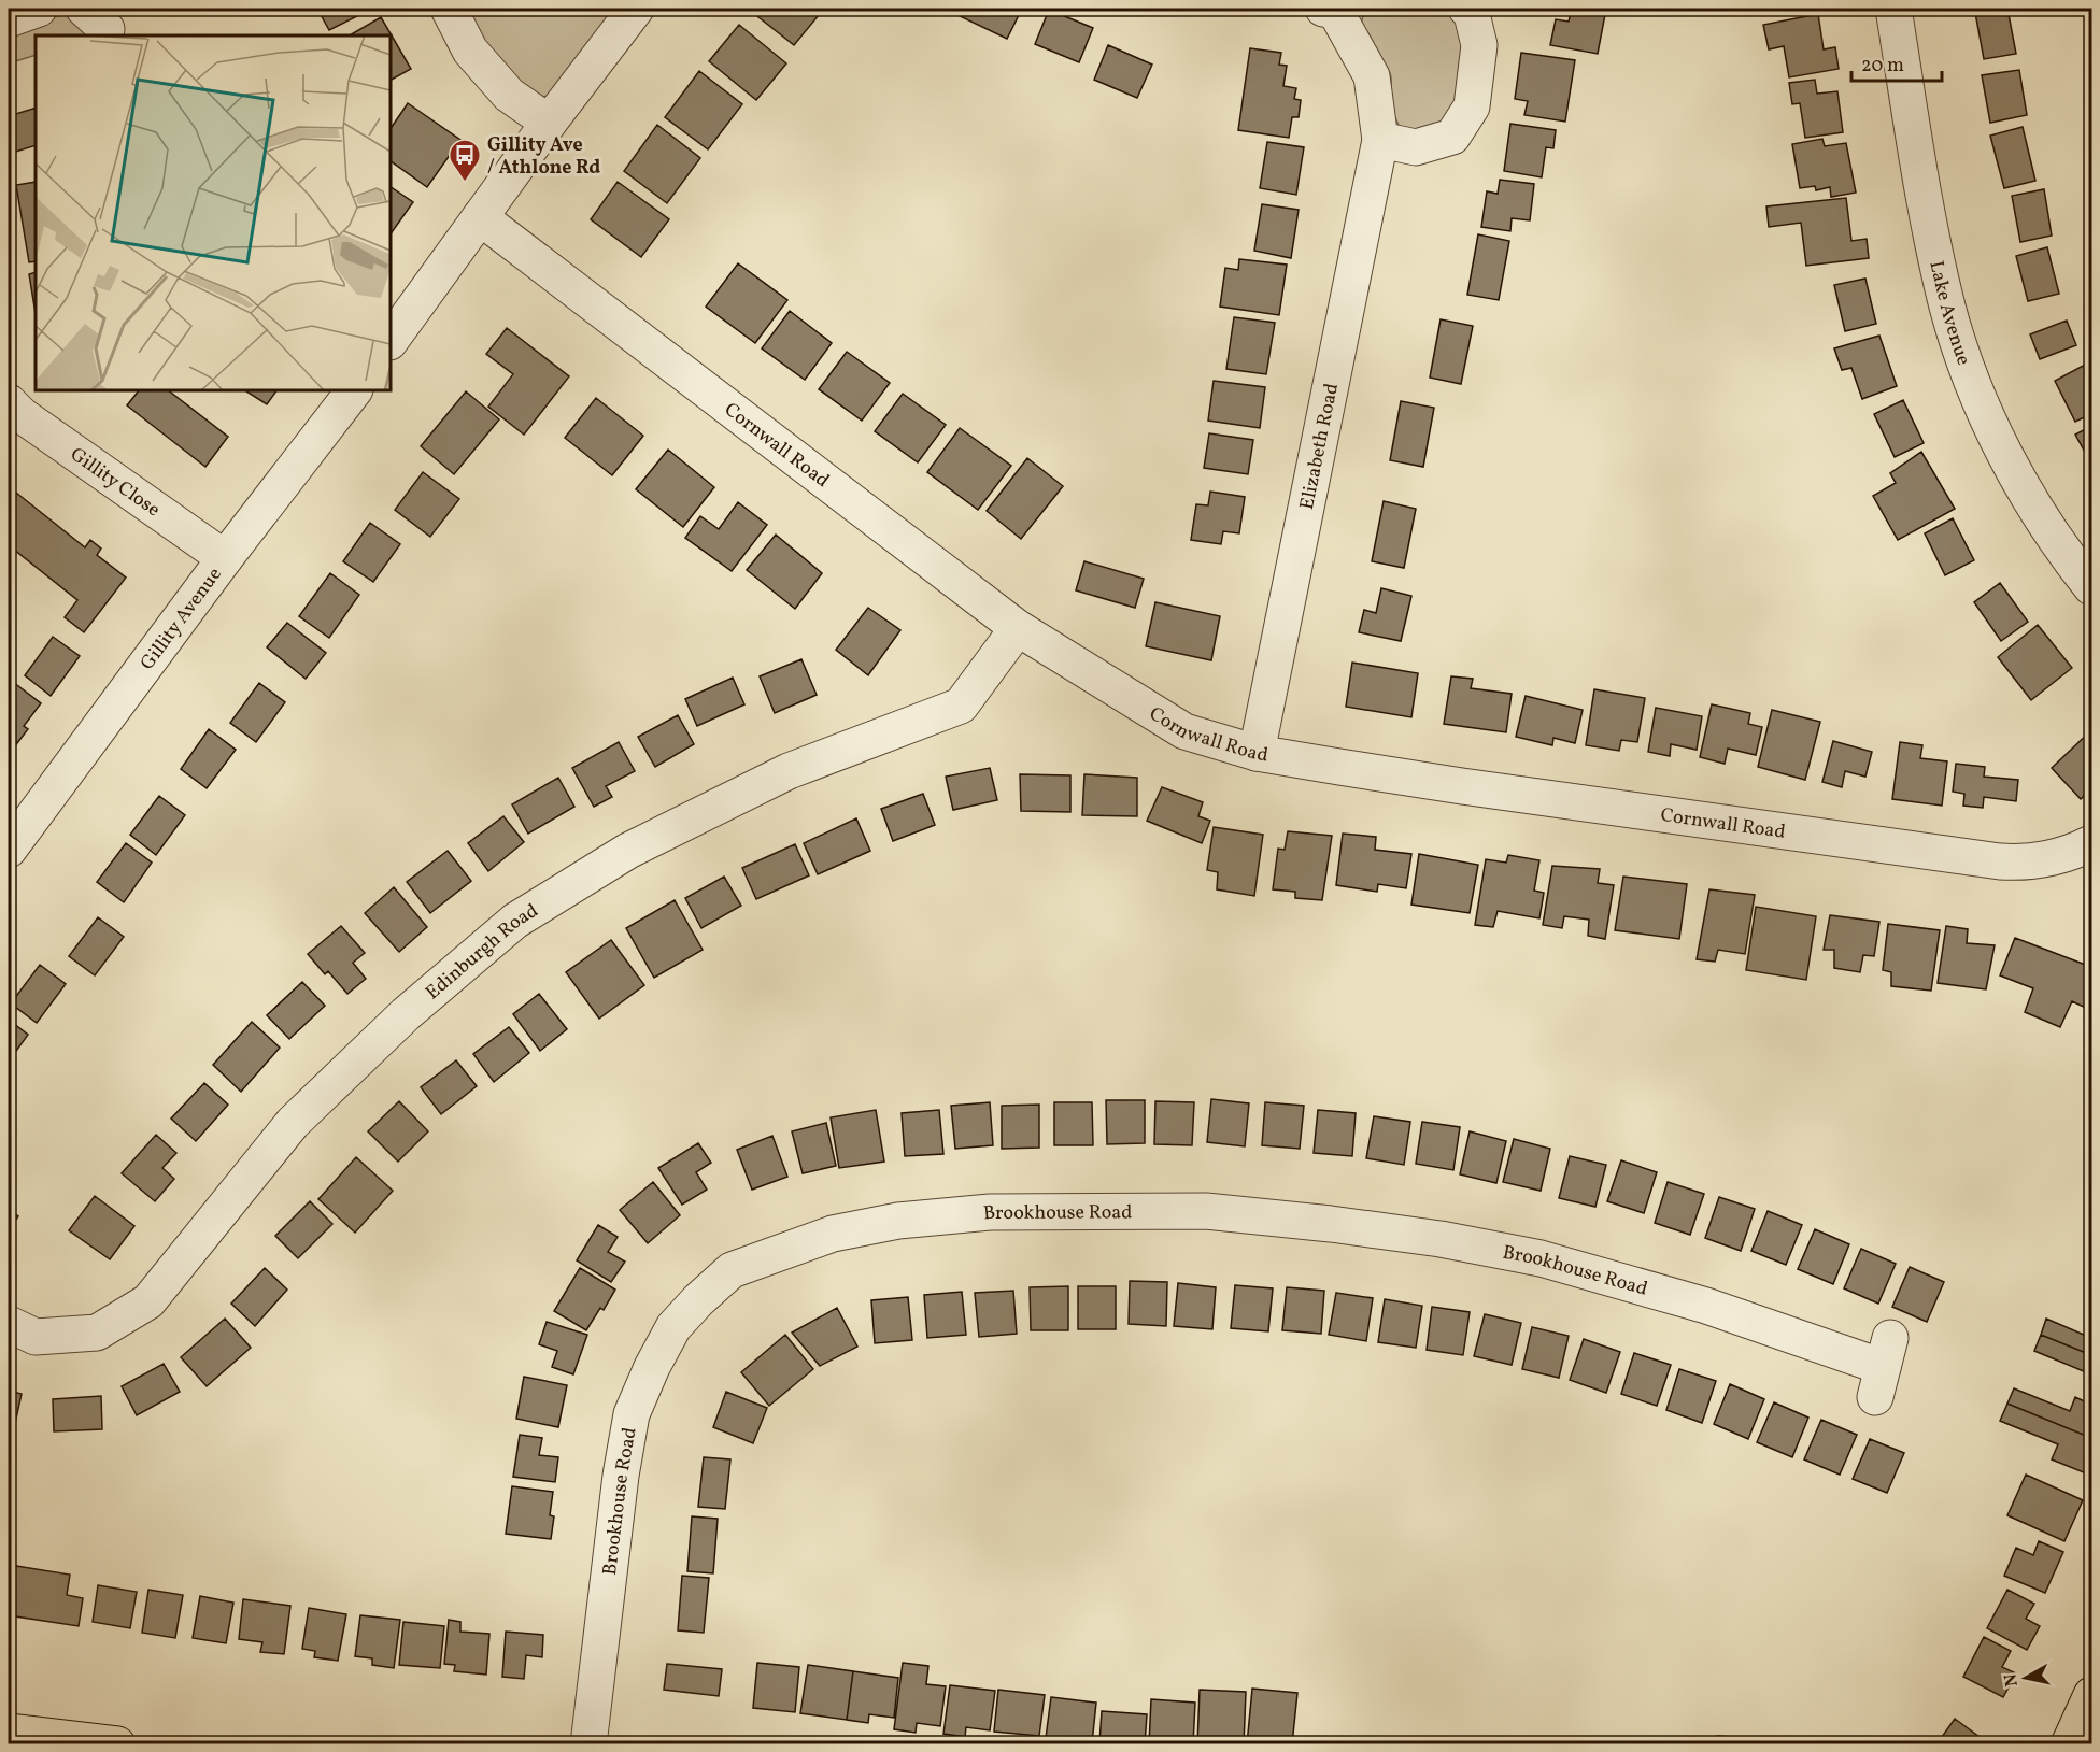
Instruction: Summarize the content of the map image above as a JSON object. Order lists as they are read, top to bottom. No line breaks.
{"streets":{"street":["Lake Avenue","Cornwall Road","Elizabeth Road","Gillity Close","Gillity Avenue","Edinburgh Road","Brookhouse Road"]},"crossings":[["Cornwall Road","Elizabeth Road"],["Cornwall Road","Edinburgh Road"],["Gillity Close","Gillity Avenue"]],"places":{"bus stop":["Gillity Ave / Athlone Rd"]},"scale_bar":"20 m","north":"left"}
